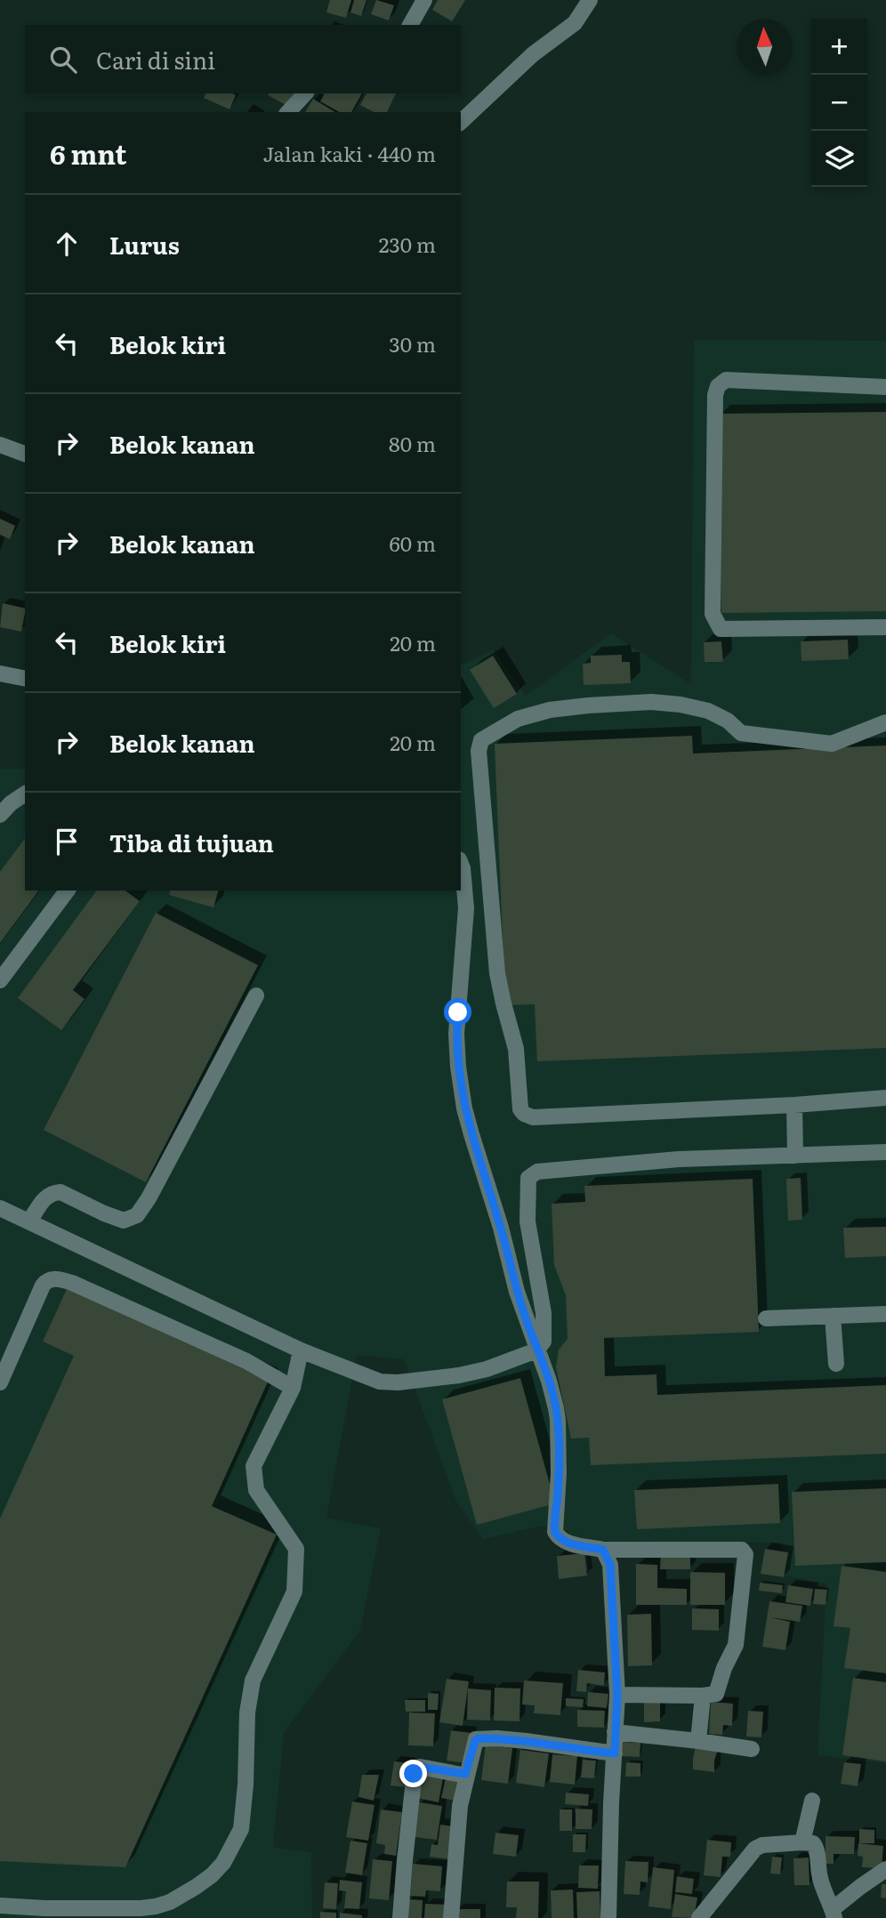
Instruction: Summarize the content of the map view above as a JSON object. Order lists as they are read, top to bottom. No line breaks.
{"north":"top","page":{"map_buttons":["+","−"],"search":"Cari di sini","heading":["6 mnt","Jalan kaki · 440 m"],"list":[["Lurus","230 m"],["Belok kiri","30 m"],["Belok kanan","80 m"],["Belok kanan","60 m"],["Belok kiri","20 m"],["Belok kanan","20 m"],"Tiba di tujuan"]}}
